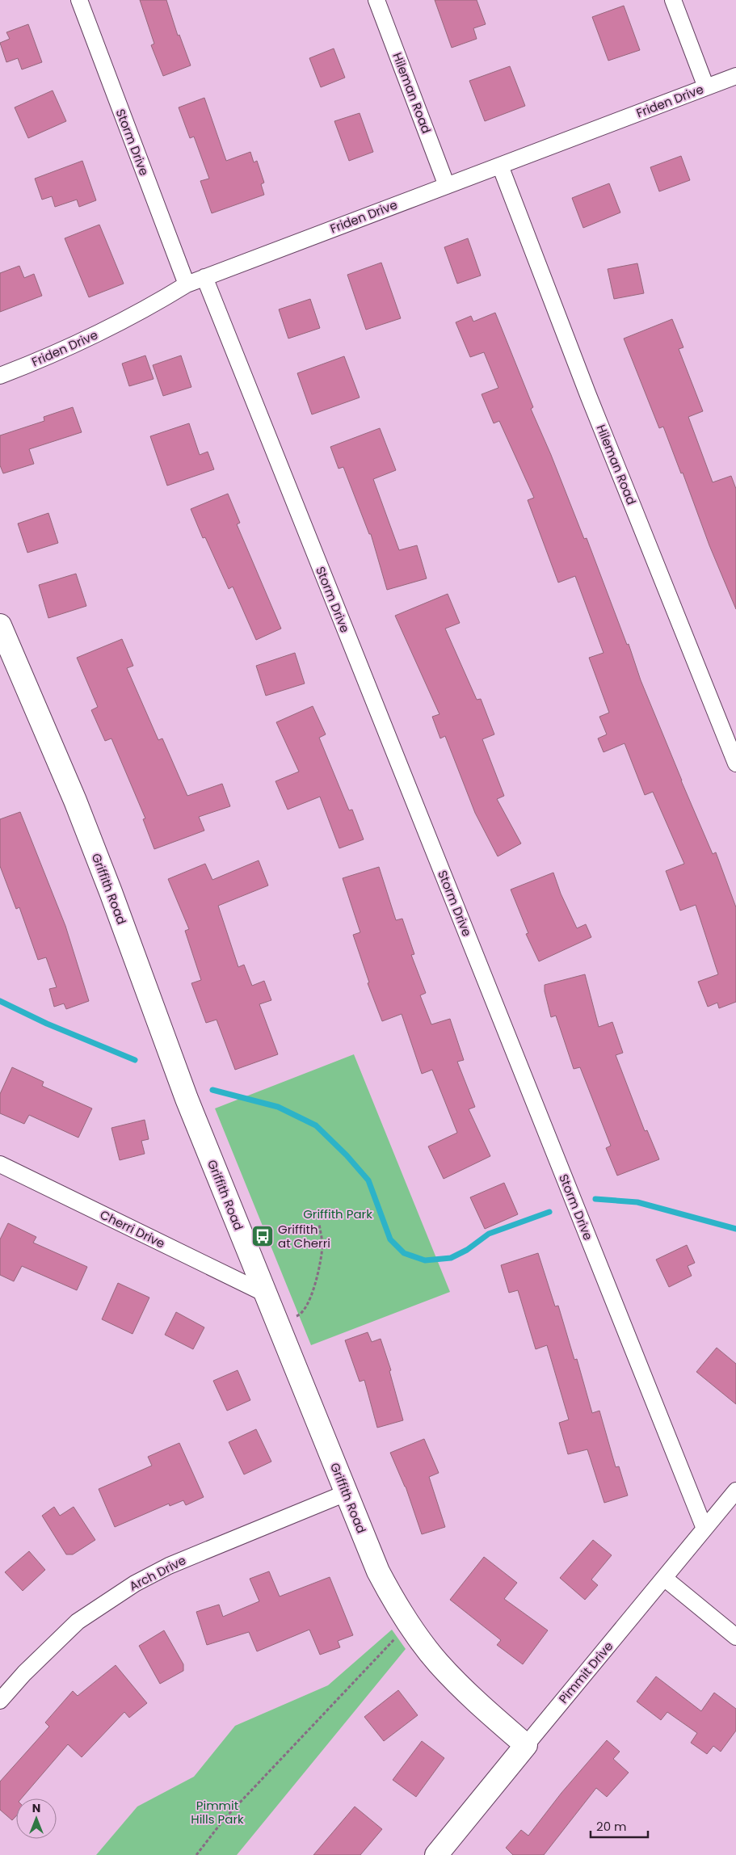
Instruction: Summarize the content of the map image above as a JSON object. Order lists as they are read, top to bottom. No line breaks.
{"streets":{"street":["Hileman Road","Friden Drive","Storm Drive","Griffith Road","Cherri Drive","Arch Drive","Pimmit Drive"]},"crossings":[["Hileman Road","Friden Drive"],["Friden Drive","Storm Drive"],["Storm Drive","Pimmit Drive"],["Griffith Road","Cherri Drive"],["Griffith Road","Arch Drive"],["Griffith Road","Pimmit Drive"]],"parks":["Griffith Park","Pimmit Hills Park"],"places":{"bus stop":["Griffith at Cherri"]},"scale_bar":"20 m","north":"top"}
